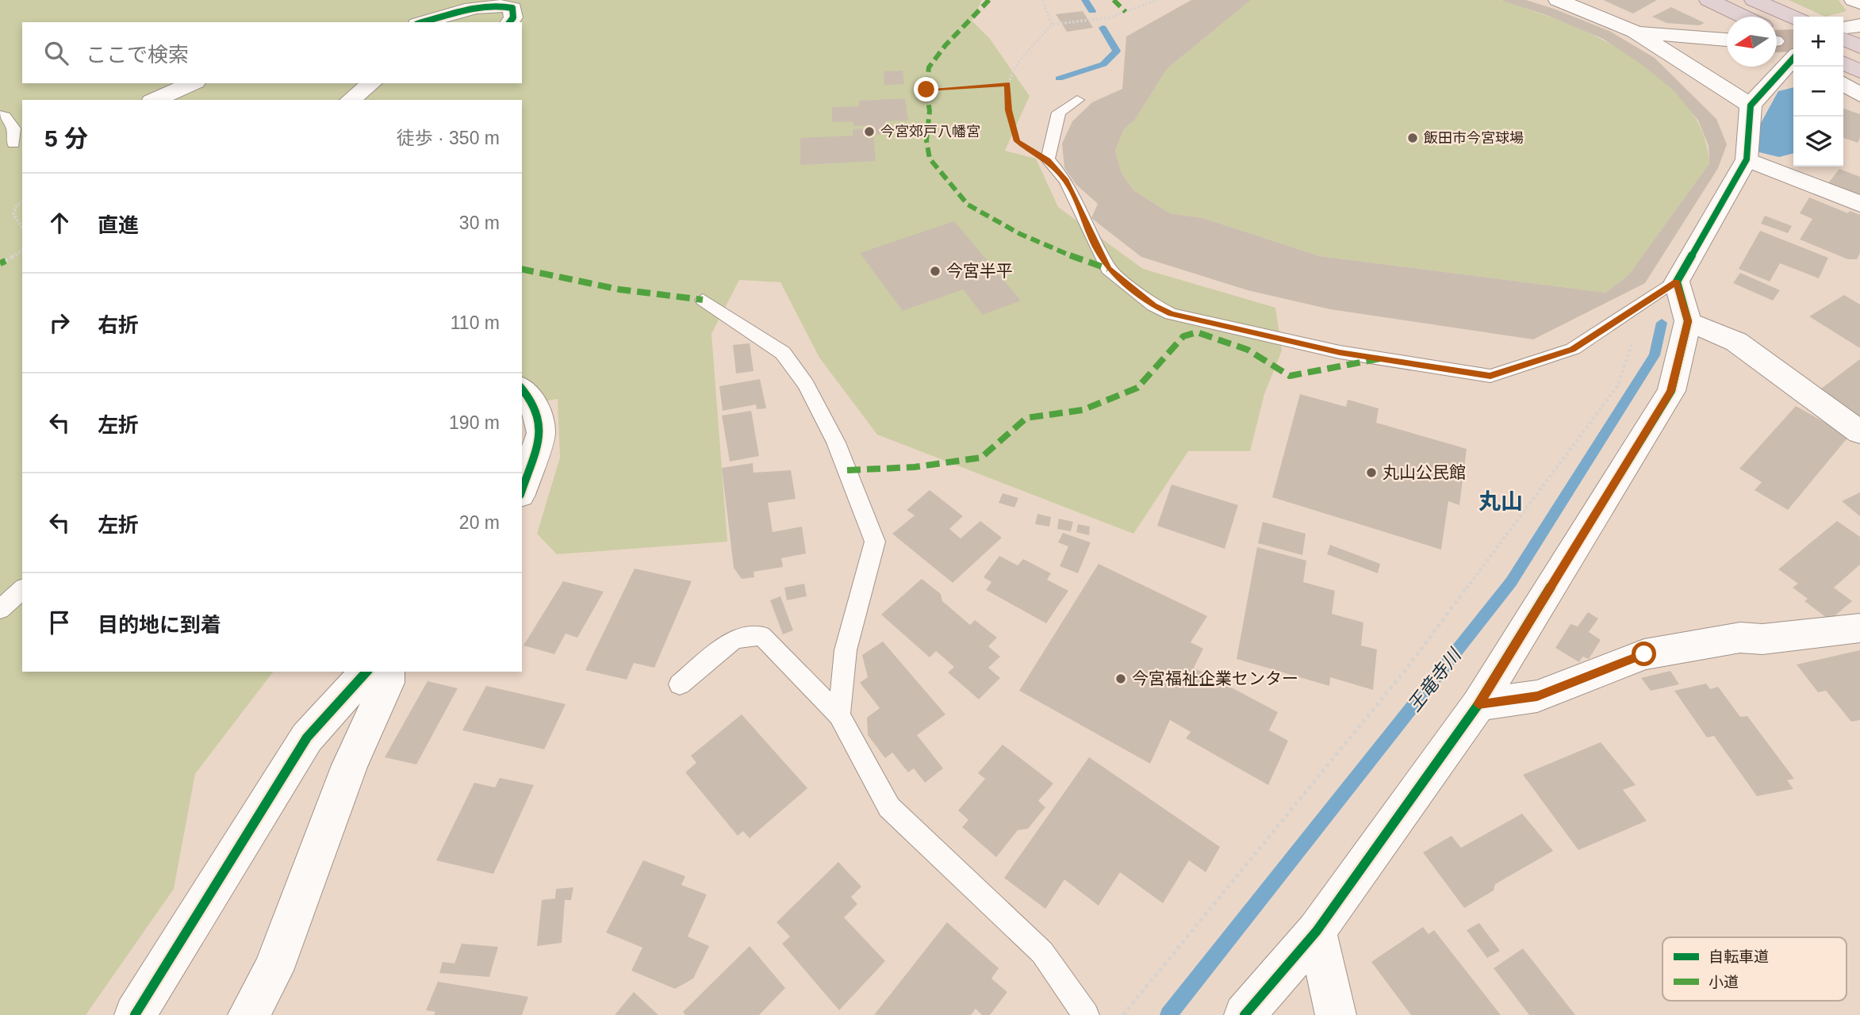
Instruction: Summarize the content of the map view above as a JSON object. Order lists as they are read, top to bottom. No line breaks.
{"districts":["丸山"],"water":["王竜寺川"],"places":["今宮郊戸八幡宮","飯田市今宮球場","今宮半平","丸山公民館","今宮福祉企業センター"],"legend":["自転車道","小道"],"north":"left","page":{"map_buttons":["+","−"],"search":"ここで検索","heading":["5 分","徒歩 · 350 m"],"list":[["直進","30 m"],["右折","110 m"],["左折","190 m"],["左折","20 m"],"目的地に到着"]}}
